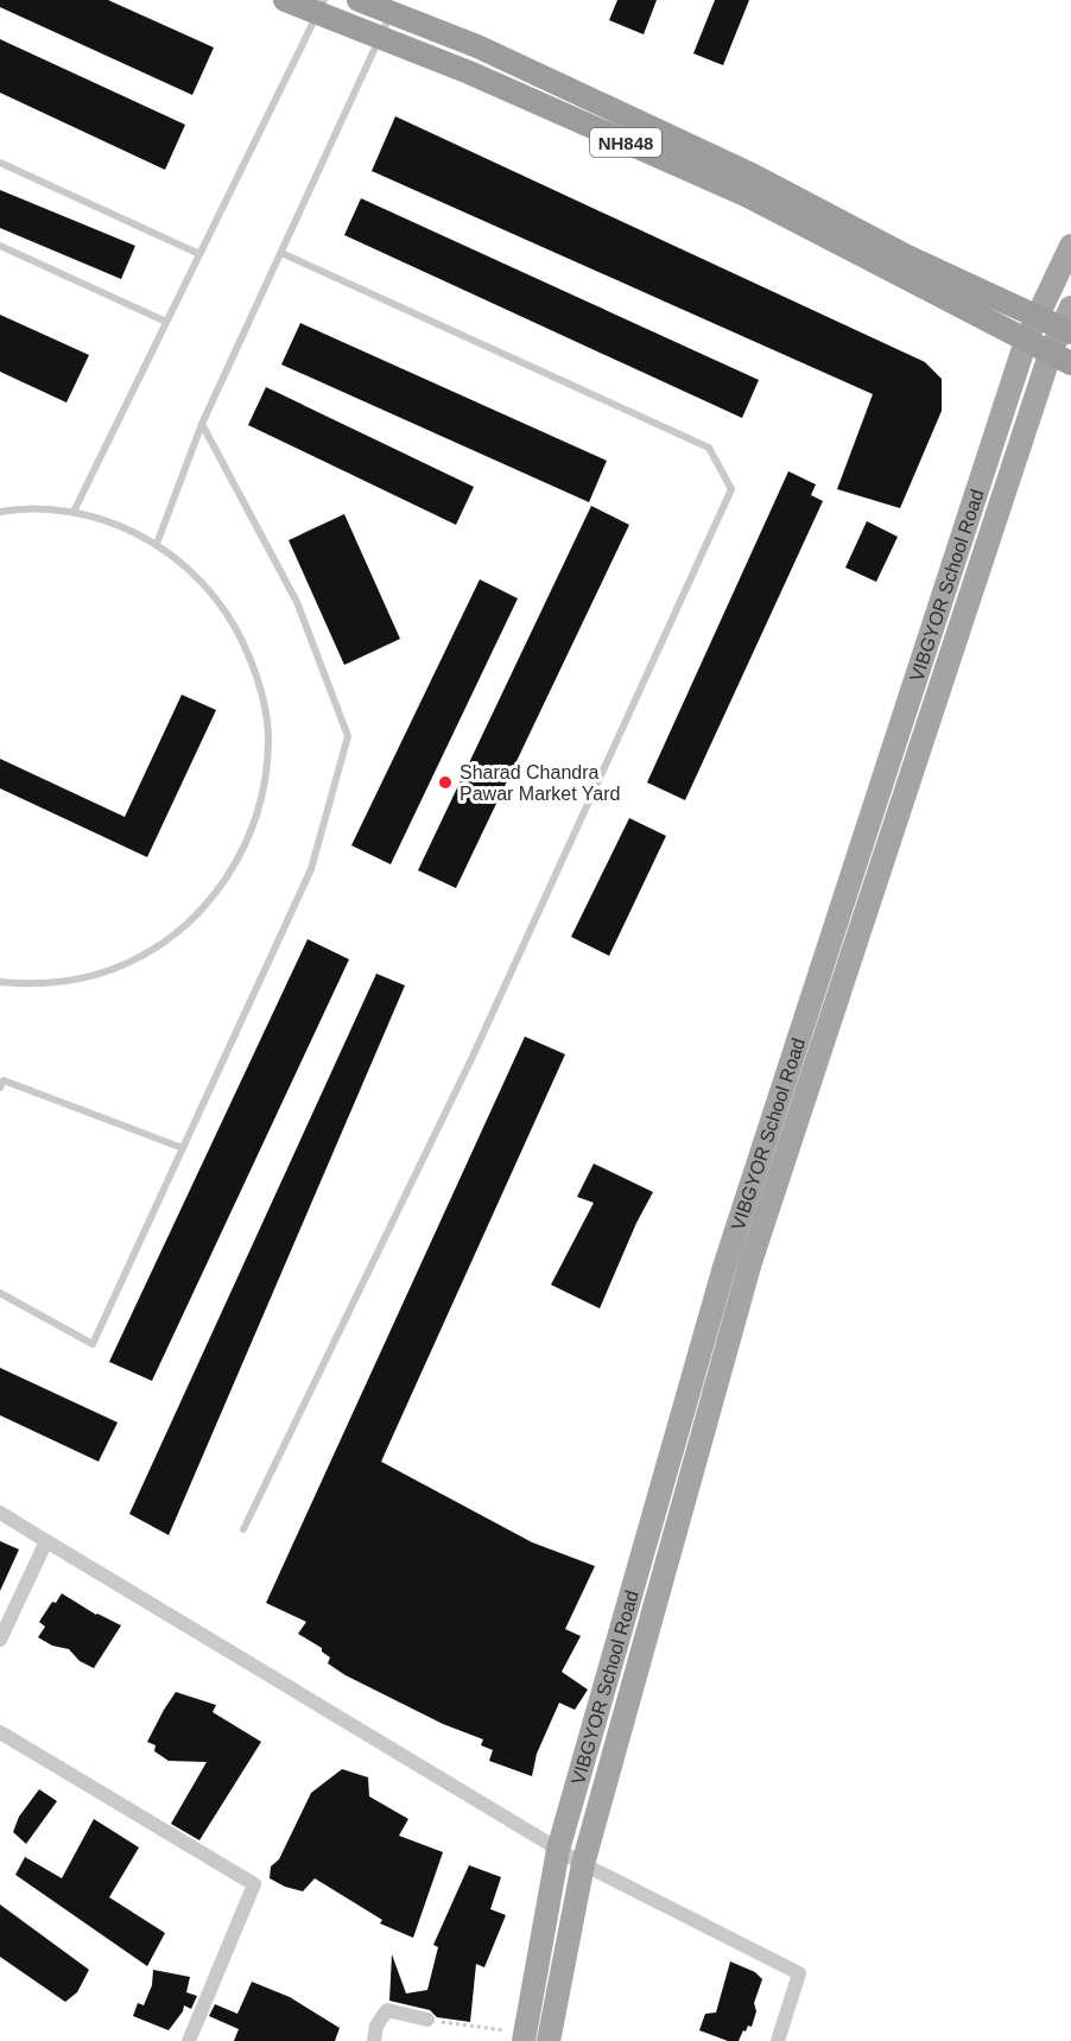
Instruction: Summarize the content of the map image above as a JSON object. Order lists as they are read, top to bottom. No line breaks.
{"streets":{"highway":["NH848"],"main road":["VIBGYOR School Road"]},"crossings":[["NH848","VIBGYOR School Road"]],"places":["Sharad Chandra Pawar Market Yard"]}
